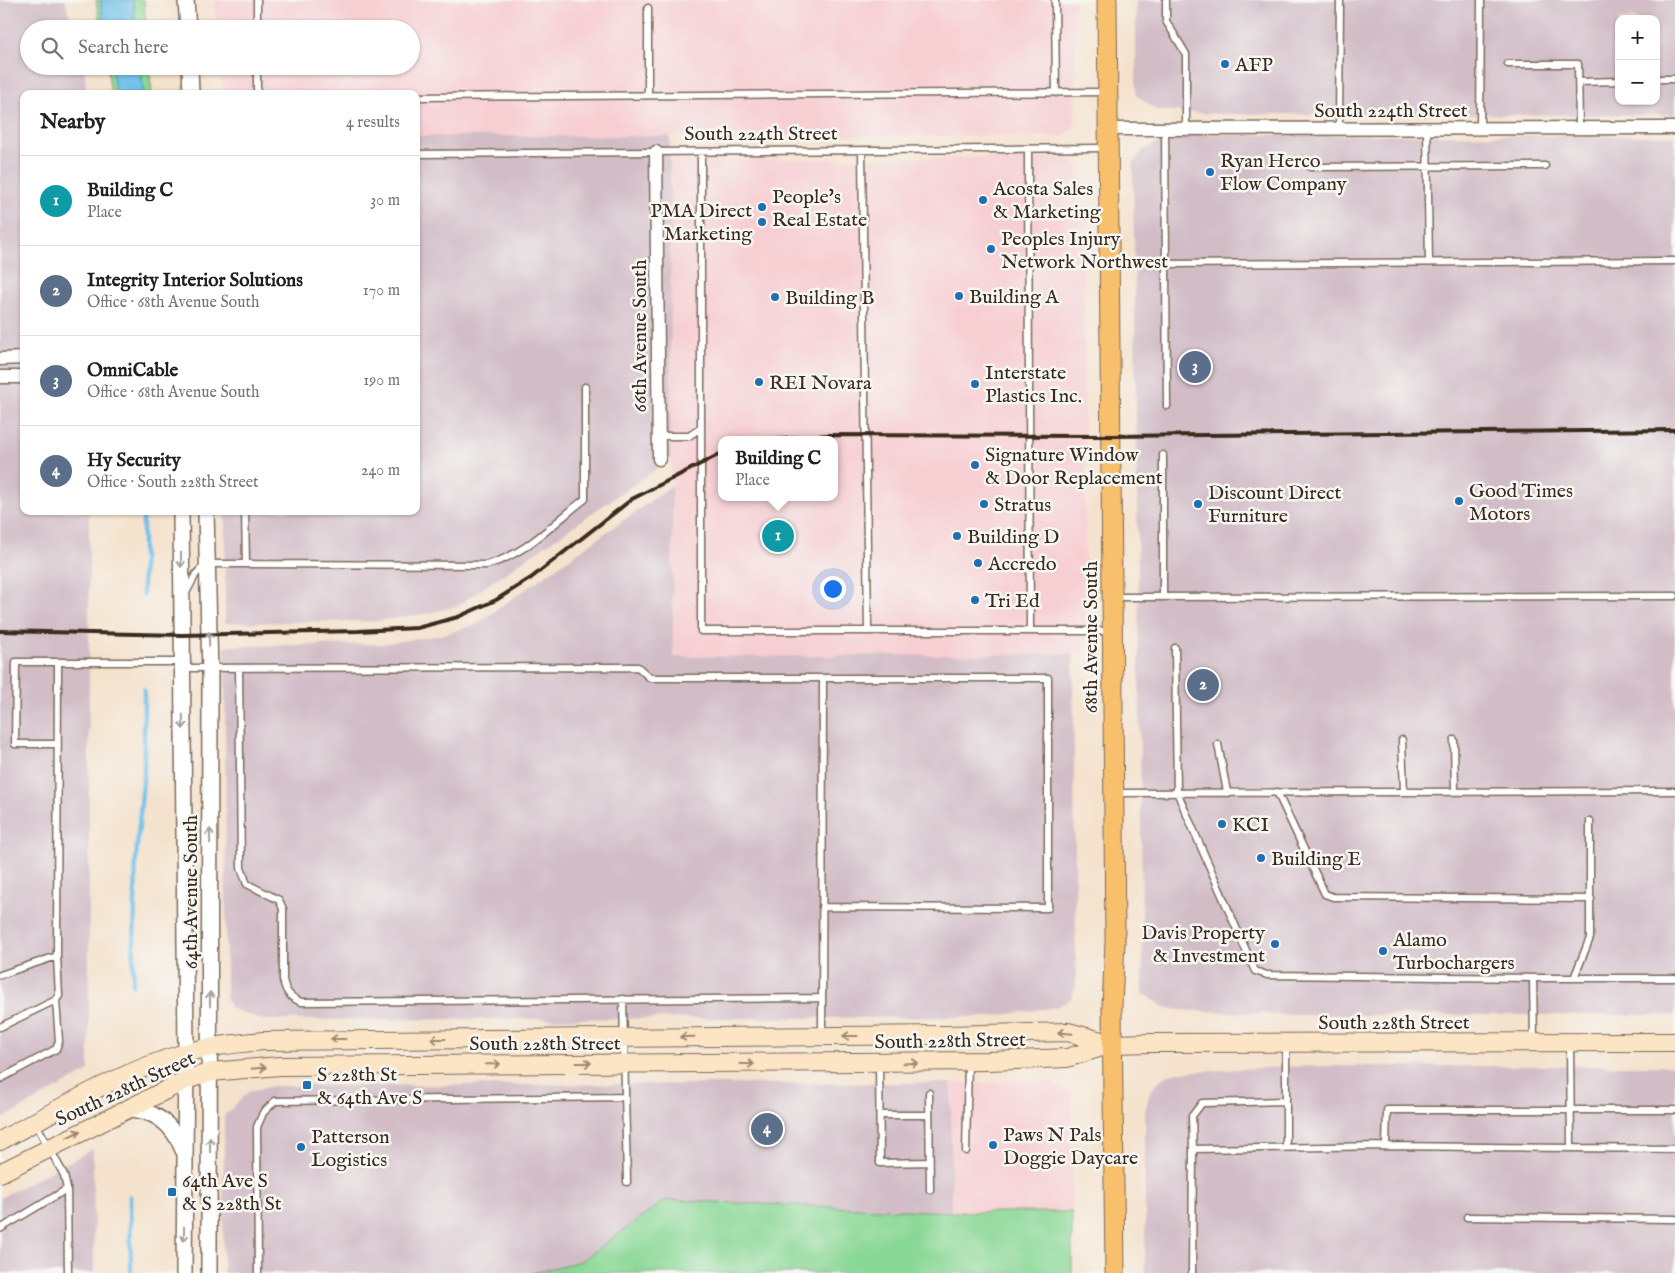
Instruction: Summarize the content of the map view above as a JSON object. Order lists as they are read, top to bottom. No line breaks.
{"streets":{"main road":["68th Avenue South","South 228th Street"],"street":["South 224th Street","66th Avenue South","64th Avenue South"]},"crossings":[["South 224th Street","66th Avenue South"],["South 224th Street","68th Avenue South"],["68th Avenue South","South 228th Street"],["64th Avenue South","South 228th Street"]],"places":{"other":["AFP","Ryan Herco Flow Company","Acosta Sales & Marketing","People's Real Estate","PMA Direct Marketing","Peoples Injury Network Northwest","Building A","Building B","REI Novara","Interstate Plastics Inc.","Signature Window & Door Replacement","Good Times Motors","Stratus","Discount Direct Furniture","Building D","Accredo","Tri Ed","KCI","Building E","Davis Property & Investment","Alamo Turbochargers","Paws N Pals Doggie Daycare","Patterson Logistics"],"transit":["S 228th St & 64th Ave S","64th Ave S & S 228th St"]},"page":{"map_buttons":["+","−"],"search":"Search here","heading":["Nearby","4 results"],"list":[{"mark":"1","name":"Building C","note":"Place","value":"30 m"},{"mark":"2","name":"Integrity Interior Solutions","note":"Office · 68th Avenue South","value":"170 m"},{"mark":"3","name":"OmniCable","note":"Office · 68th Avenue South","value":"190 m"},{"mark":"4","name":"Hy Security","note":"Office · South 228th Street","value":"240 m"}],"pins":["3","1","2","4"],"popup":["Building C","Place"]}}
